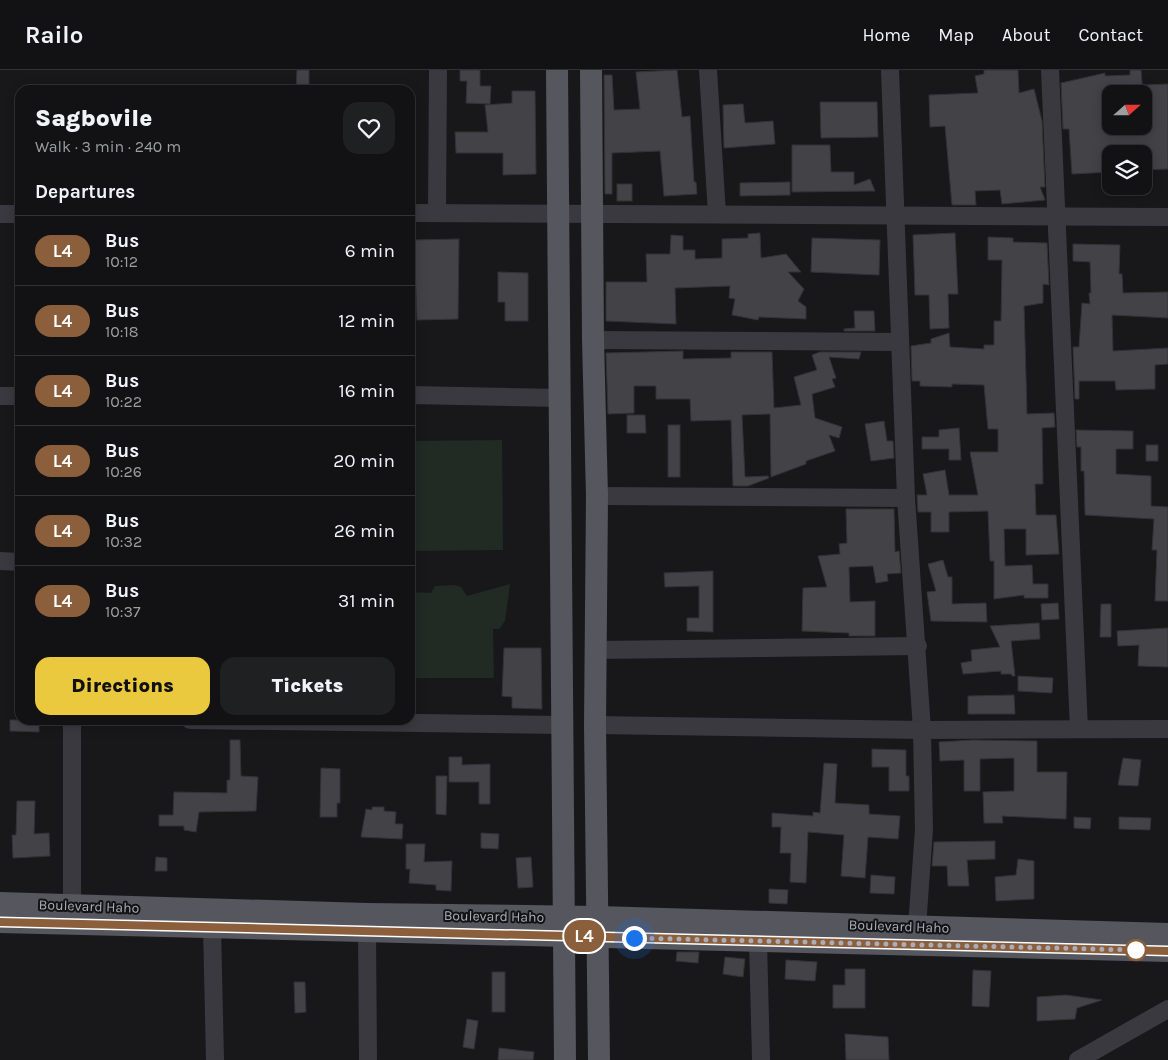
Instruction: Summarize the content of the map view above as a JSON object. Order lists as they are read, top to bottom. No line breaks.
{"streets":{"main road":["Boulevard Haho"]},"lines":["bus line L4"],"north":"right","page":{"header":"Railo","nav":["Home","Map","About","Contact"],"on_map":"L4","heading":[["Sagbovile","Walk · 3 min · 240 m"],"Departures"],"list":[{"mark":"L4","name":"Bus","note":"10:12","value":"6 min"},{"mark":"L4","name":"Bus","note":"10:18","value":"12 min"},{"mark":"L4","name":"Bus","note":"10:22","value":"16 min"},{"mark":"L4","name":"Bus","note":"10:26","value":"20 min"},{"mark":"L4","name":"Bus","note":"10:32","value":"26 min"},{"mark":"L4","name":"Bus","note":"10:37","value":"31 min"}],"buttons":["Directions","Tickets"]}}
